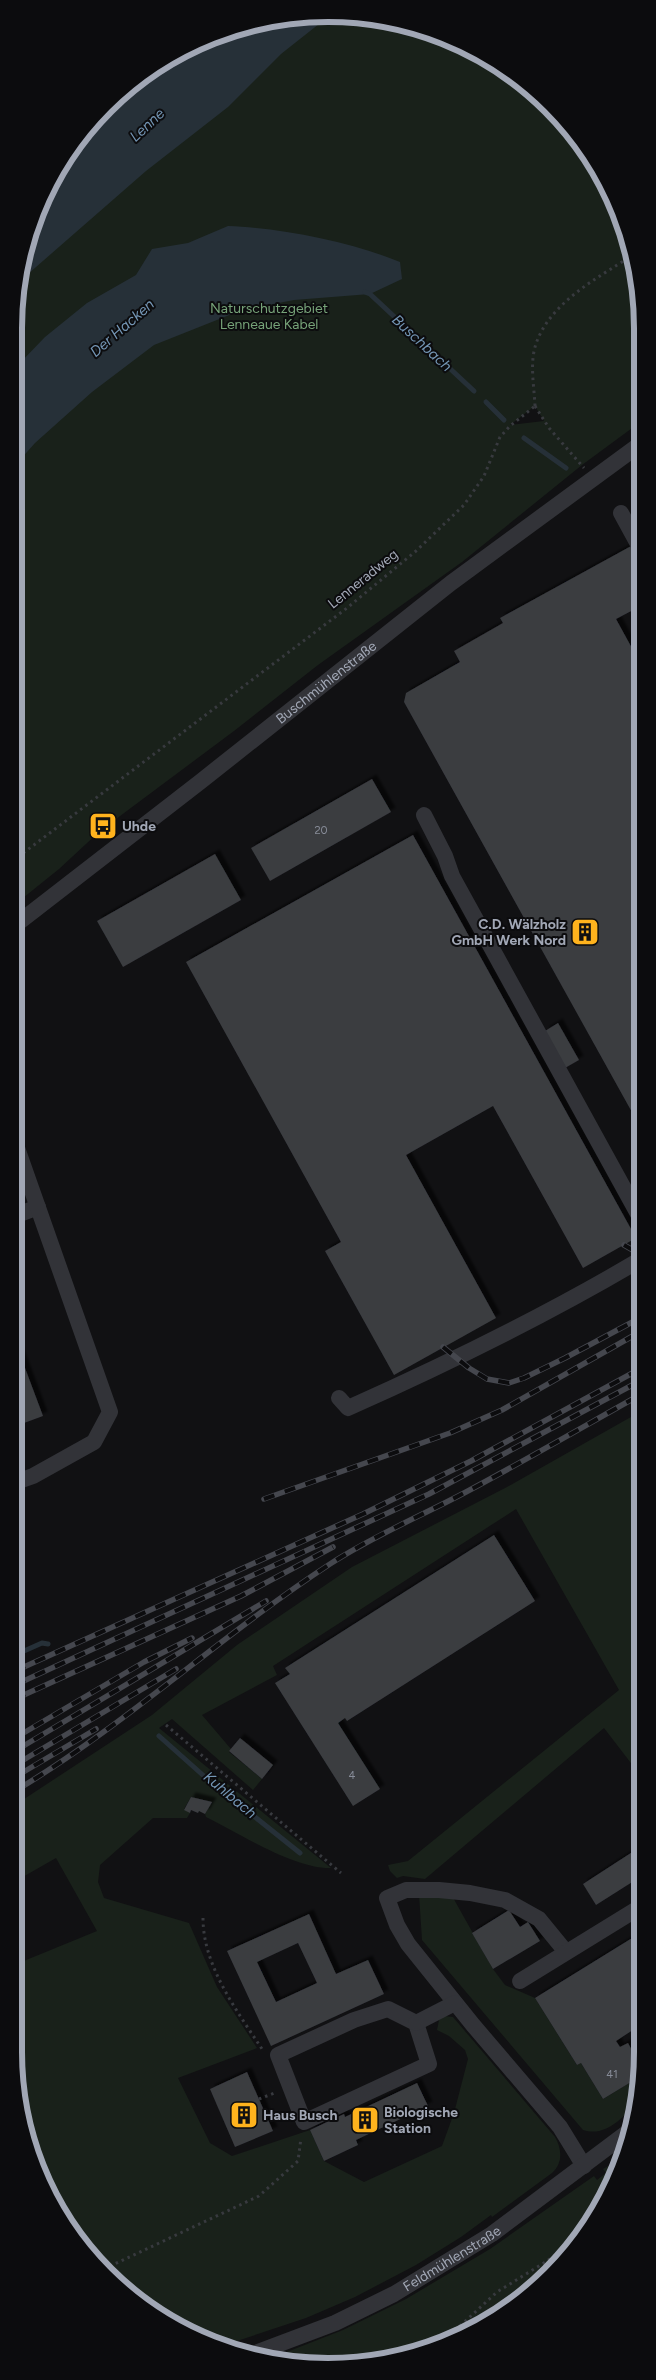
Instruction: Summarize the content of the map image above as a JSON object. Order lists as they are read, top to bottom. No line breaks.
{"streets":{"street":["Buschmühlenstraße","Feldmühlenstraße"],"path":["Lenneradweg"]},"water":["Lenne","Der Hacken","Buschbach","Kuhlbach"],"parks":["Naturschutzgebiet Lenneaue Kabel"],"places":{"bus stop":["Uhde"],"building":["C.D. Wälzholz GmbH Werk Nord","Haus Busch","Biologische Station"]},"house_numbers":["20","4","41"]}
